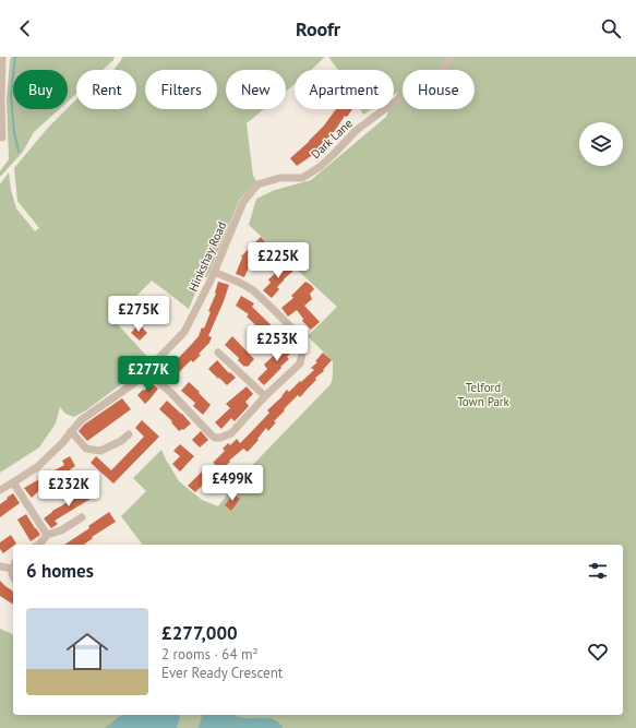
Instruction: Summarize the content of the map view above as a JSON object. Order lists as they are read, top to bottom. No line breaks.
{"streets":{"street":["Dark Lane","Hinkshay Road"]},"crossings":[["Dark Lane","Hinkshay Road"]],"parks":["Telford Town Park"],"page":{"header":"Roofr","chip":["Buy","Rent","Filters","New","Apartment","House"],"price":["£225K","£275K","£253K","£277K","£499K","£232K"],"heading":"6 homes","list":[{"name":"£277,000","note":"2 rooms · 64 m² · Ever Ready Crescent"}]}}
